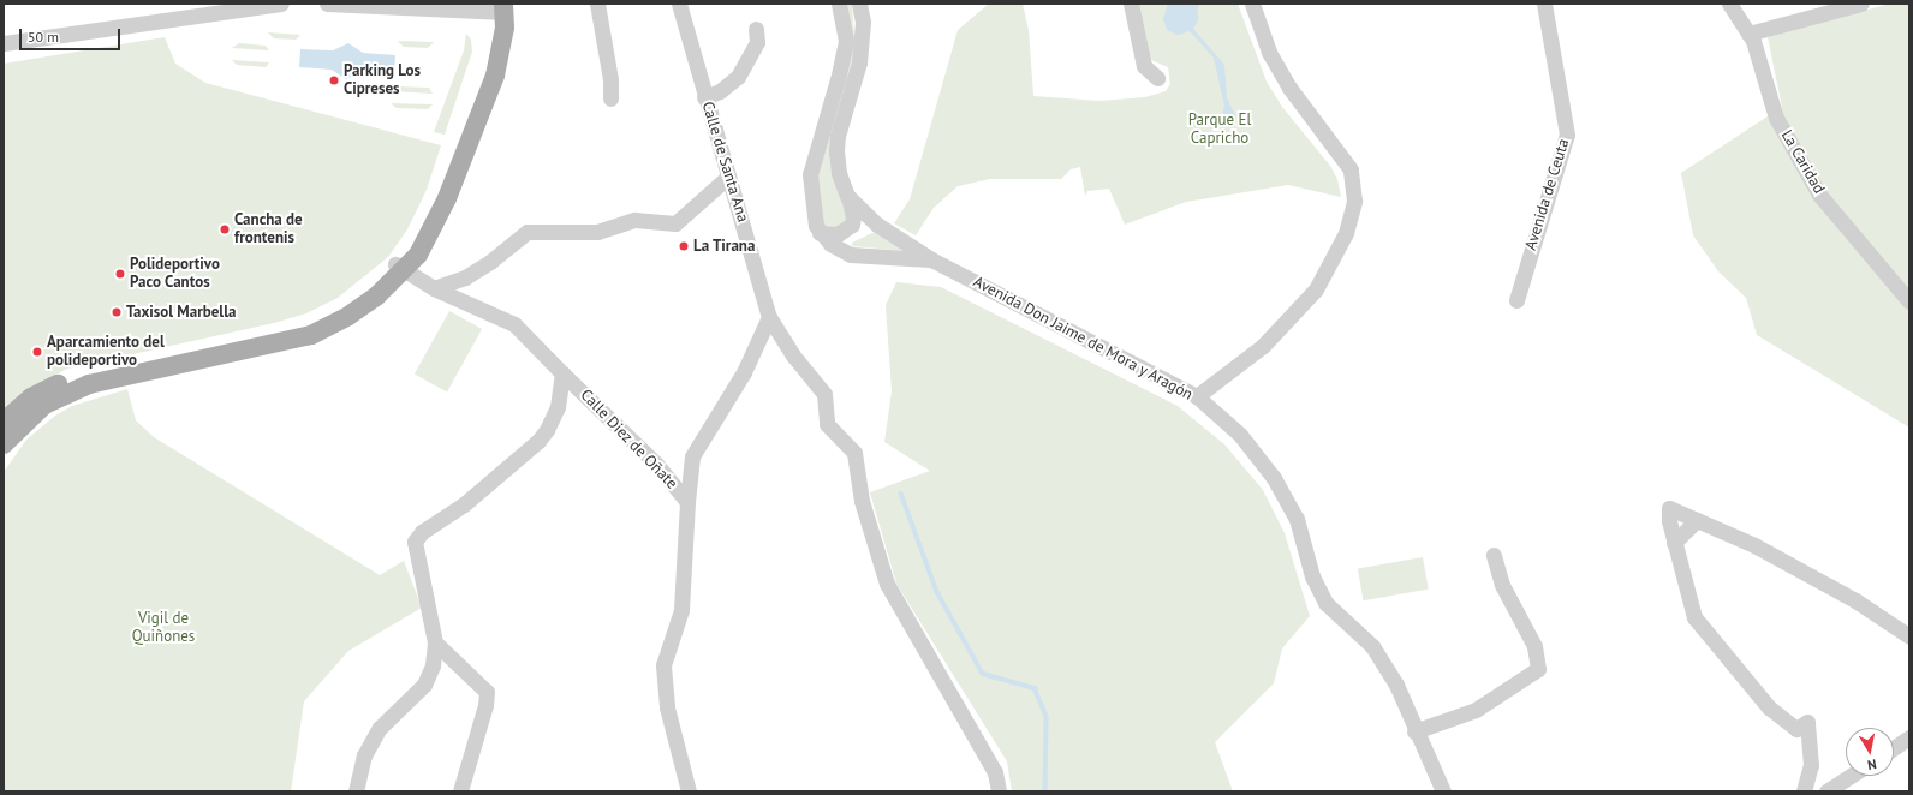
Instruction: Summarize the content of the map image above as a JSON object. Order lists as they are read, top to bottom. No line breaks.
{"streets":{"street":["Calle de Santa Ana","La Caridad","Avenida de Ceuta","Avenida Don Jaime de Mora y Aragón","Calle Diez de Oñate"]},"parks":["Parque El Capricho","Vigil de Quiñones"],"places":["Parking Los Cipreses","Cancha de frontenis","La Tirana","Polideportivo Paco Cantos","Taxisol Marbella","Aparcamiento del polideportivo"],"scale_bar":"50 m","north":"bottom"}
